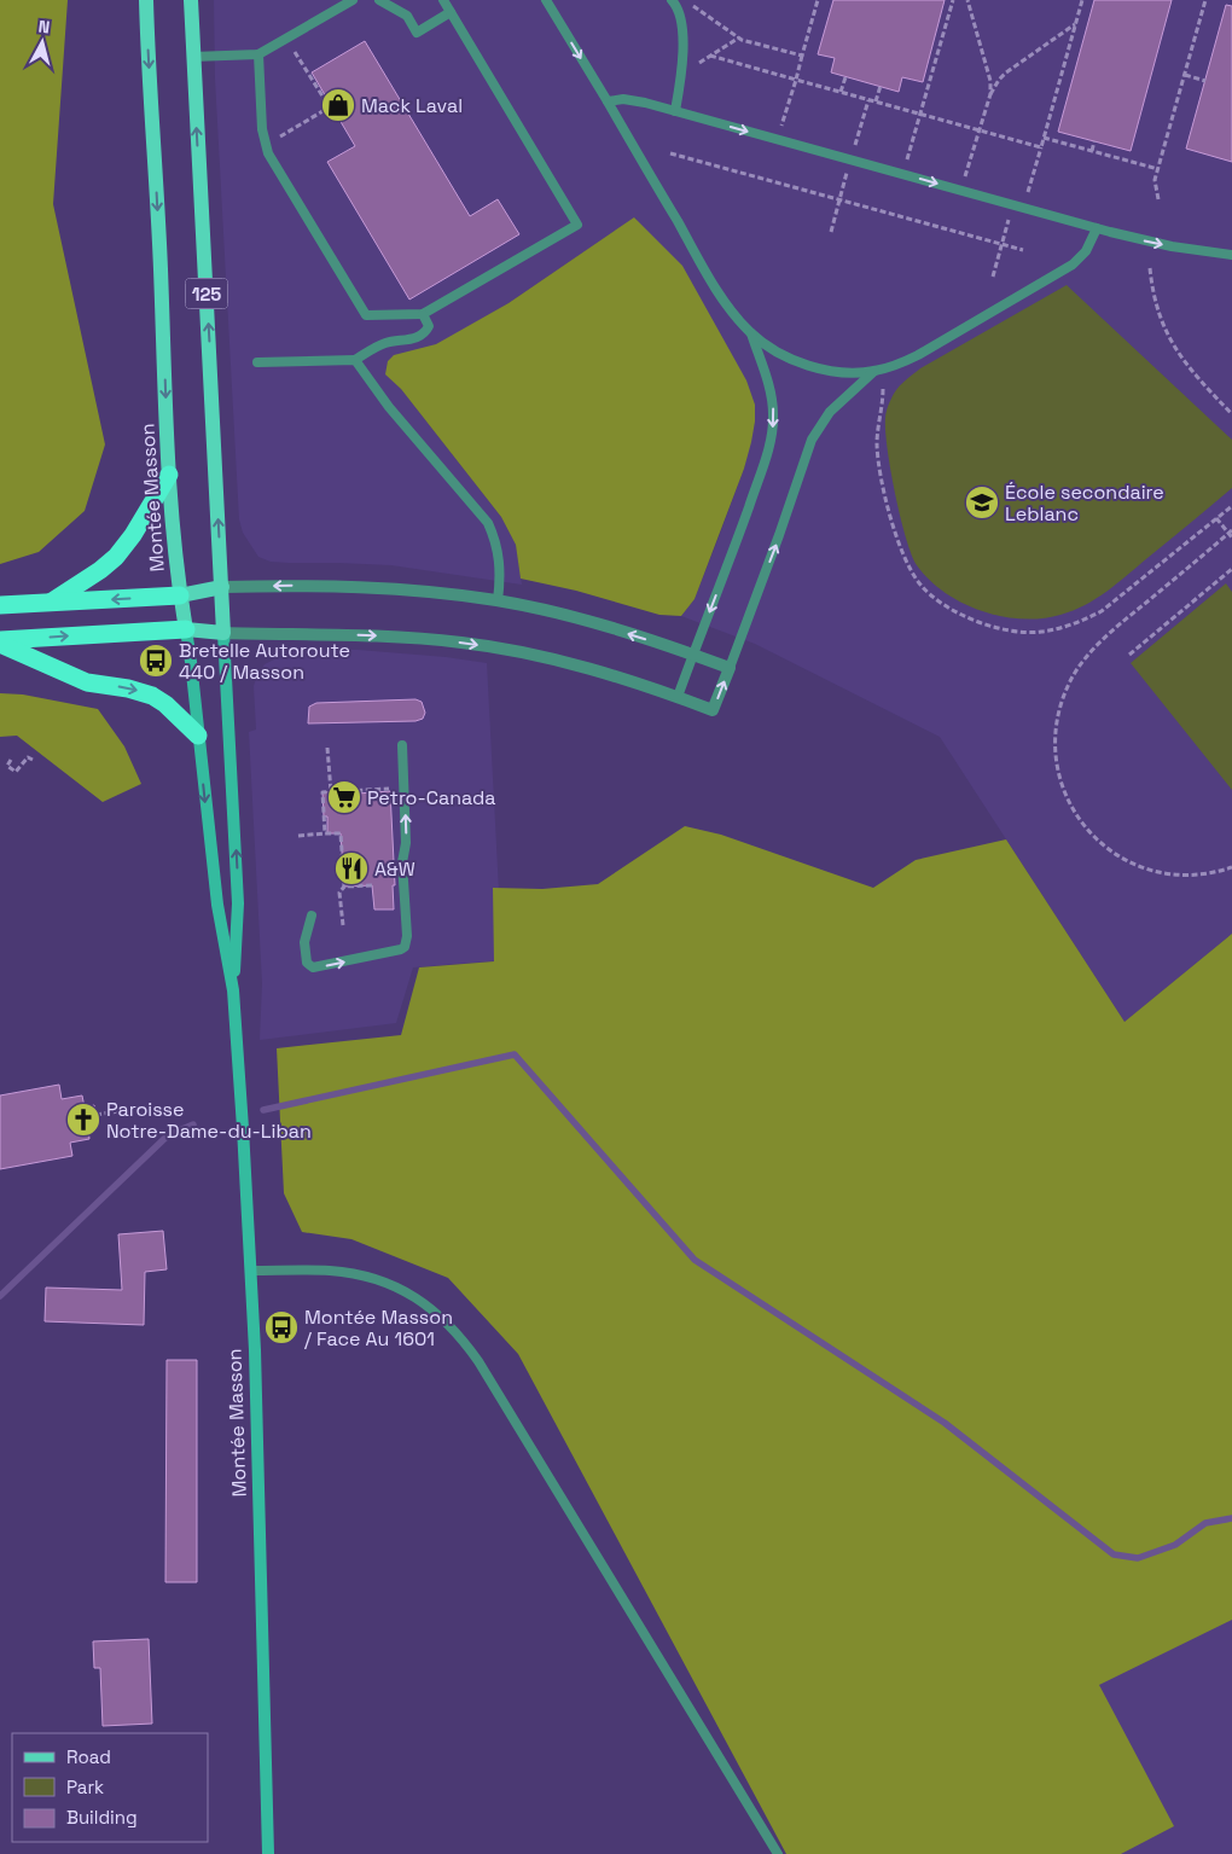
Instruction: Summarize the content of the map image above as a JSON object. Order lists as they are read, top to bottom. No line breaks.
{"streets":{"main road":["125","Montée Masson"]},"places":{"shop":["Mack Laval"],"school or university":["École secondaire Leblanc"],"bus stop":["Bretelle Autoroute 440 / Masson","Montée Masson / Face Au 1601"],"supermarket":["Petro-Canada"],"restaurant":["A&W"],"church":["Paroisse Notre-Dame-du-Liban"]},"legend":["Road","Park","Building"],"north":"top"}
